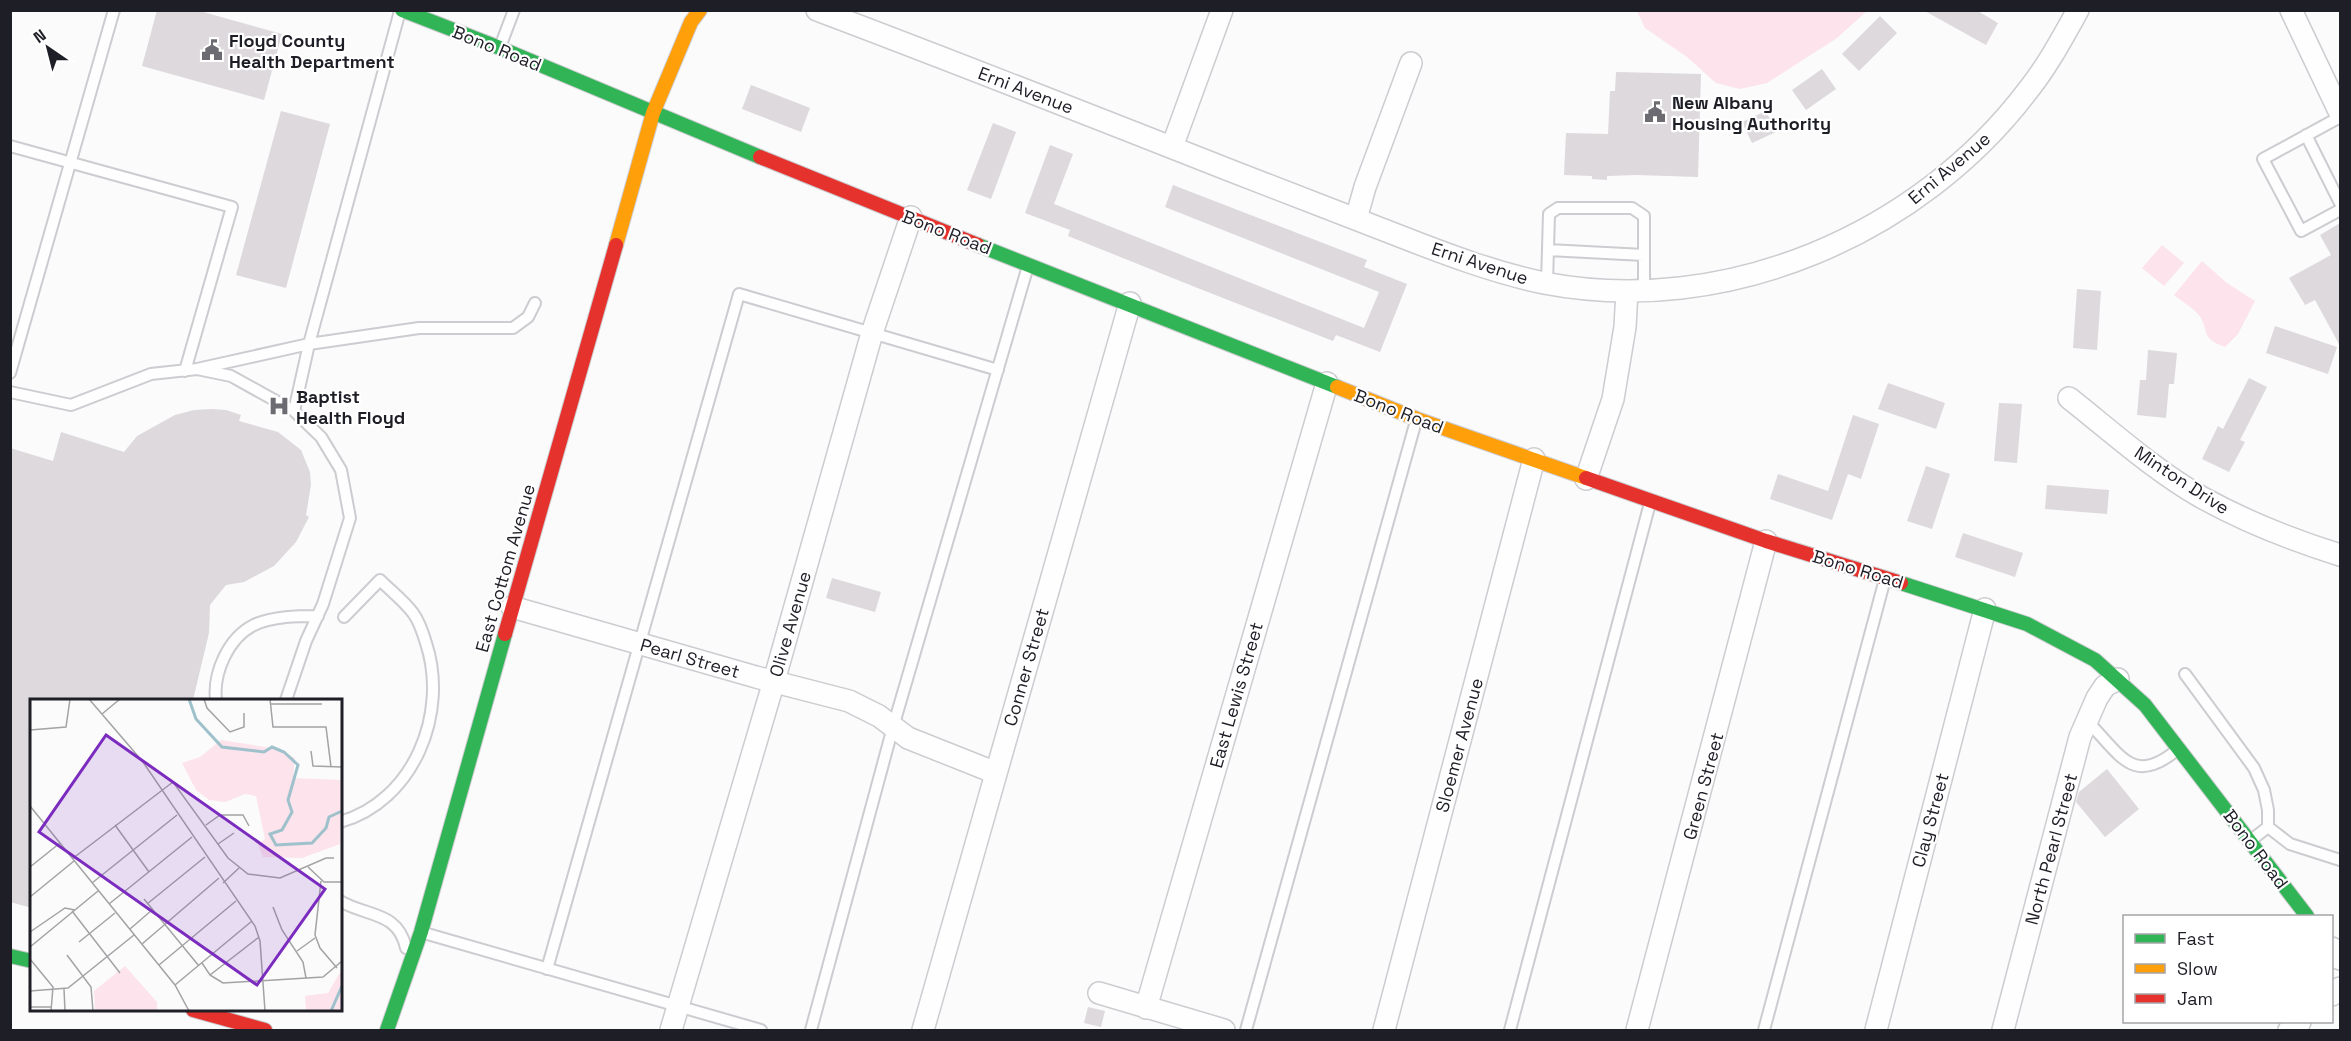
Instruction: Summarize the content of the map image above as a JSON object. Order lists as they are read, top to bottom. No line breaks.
{"streets":{"street":["Bono Road","Erni Avenue","Minton Drive","East Cottom Avenue","Olive Avenue","Pearl Street","Conner Street","East Lewis Street","Sloemer Avenue","Green Street","Clay Street","North Pearl Street"]},"crossings":[["Bono Road","East Cottom Avenue"],["Bono Road","Olive Avenue"],["Bono Road","Conner Street"],["Bono Road","East Lewis Street"],["Bono Road","Sloemer Avenue"],["Bono Road","Green Street"],["Bono Road","Clay Street"],["Bono Road","North Pearl Street"],["East Cottom Avenue","Pearl Street"],["Olive Avenue","Pearl Street"],["Pearl Street","Conner Street"]],"places":{"public building":["Floyd County Health Department","New Albany Housing Authority"],"hospital":["Baptist Health Floyd"]},"legend":["Fast","Slow","Jam"],"north":"top left"}
